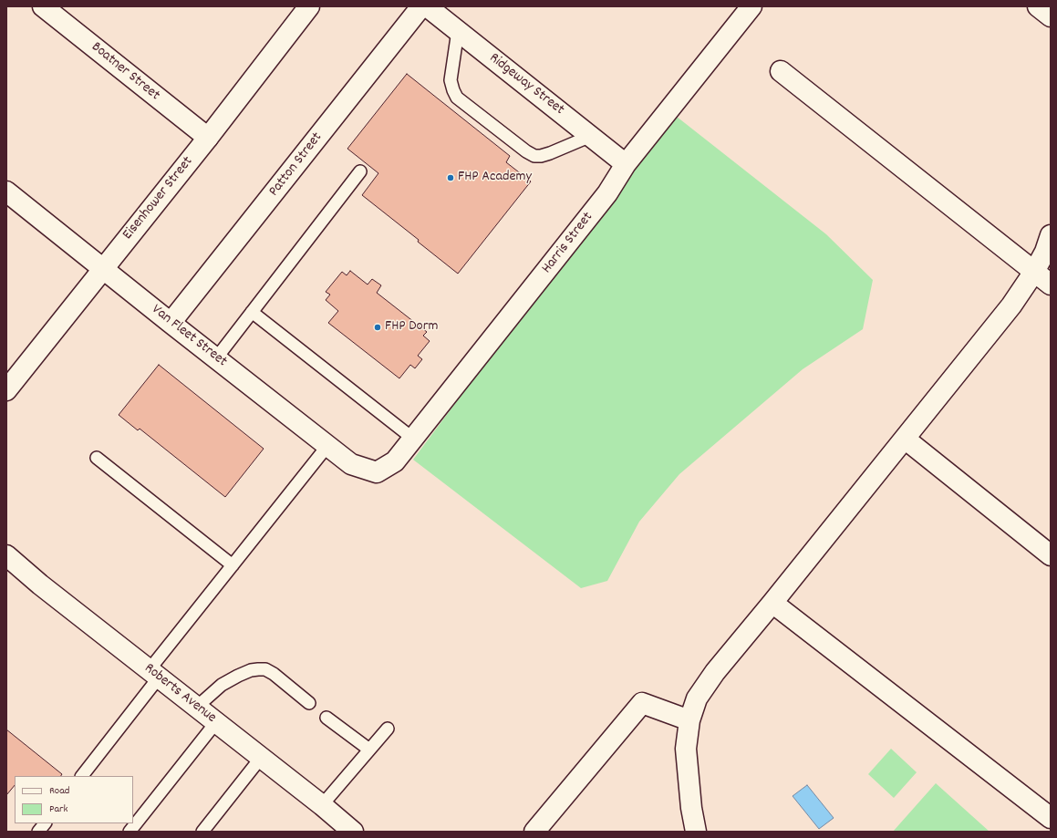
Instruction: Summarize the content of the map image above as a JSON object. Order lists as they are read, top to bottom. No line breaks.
{"streets":{"street":["Boatner Street","Ridgeway Street","Patton Street","Eisenhower Street","Harris Street","Van Fleet Street","Roberts Avenue"]},"crossings":[["Boatner Street","Eisenhower Street"],["Ridgeway Street","Harris Street"],["Patton Street","Van Fleet Street"],["Eisenhower Street","Van Fleet Street"],["Harris Street","Van Fleet Street"]],"places":["FHP Academy","FHP Dorm"],"legend":["Road","Park"]}
